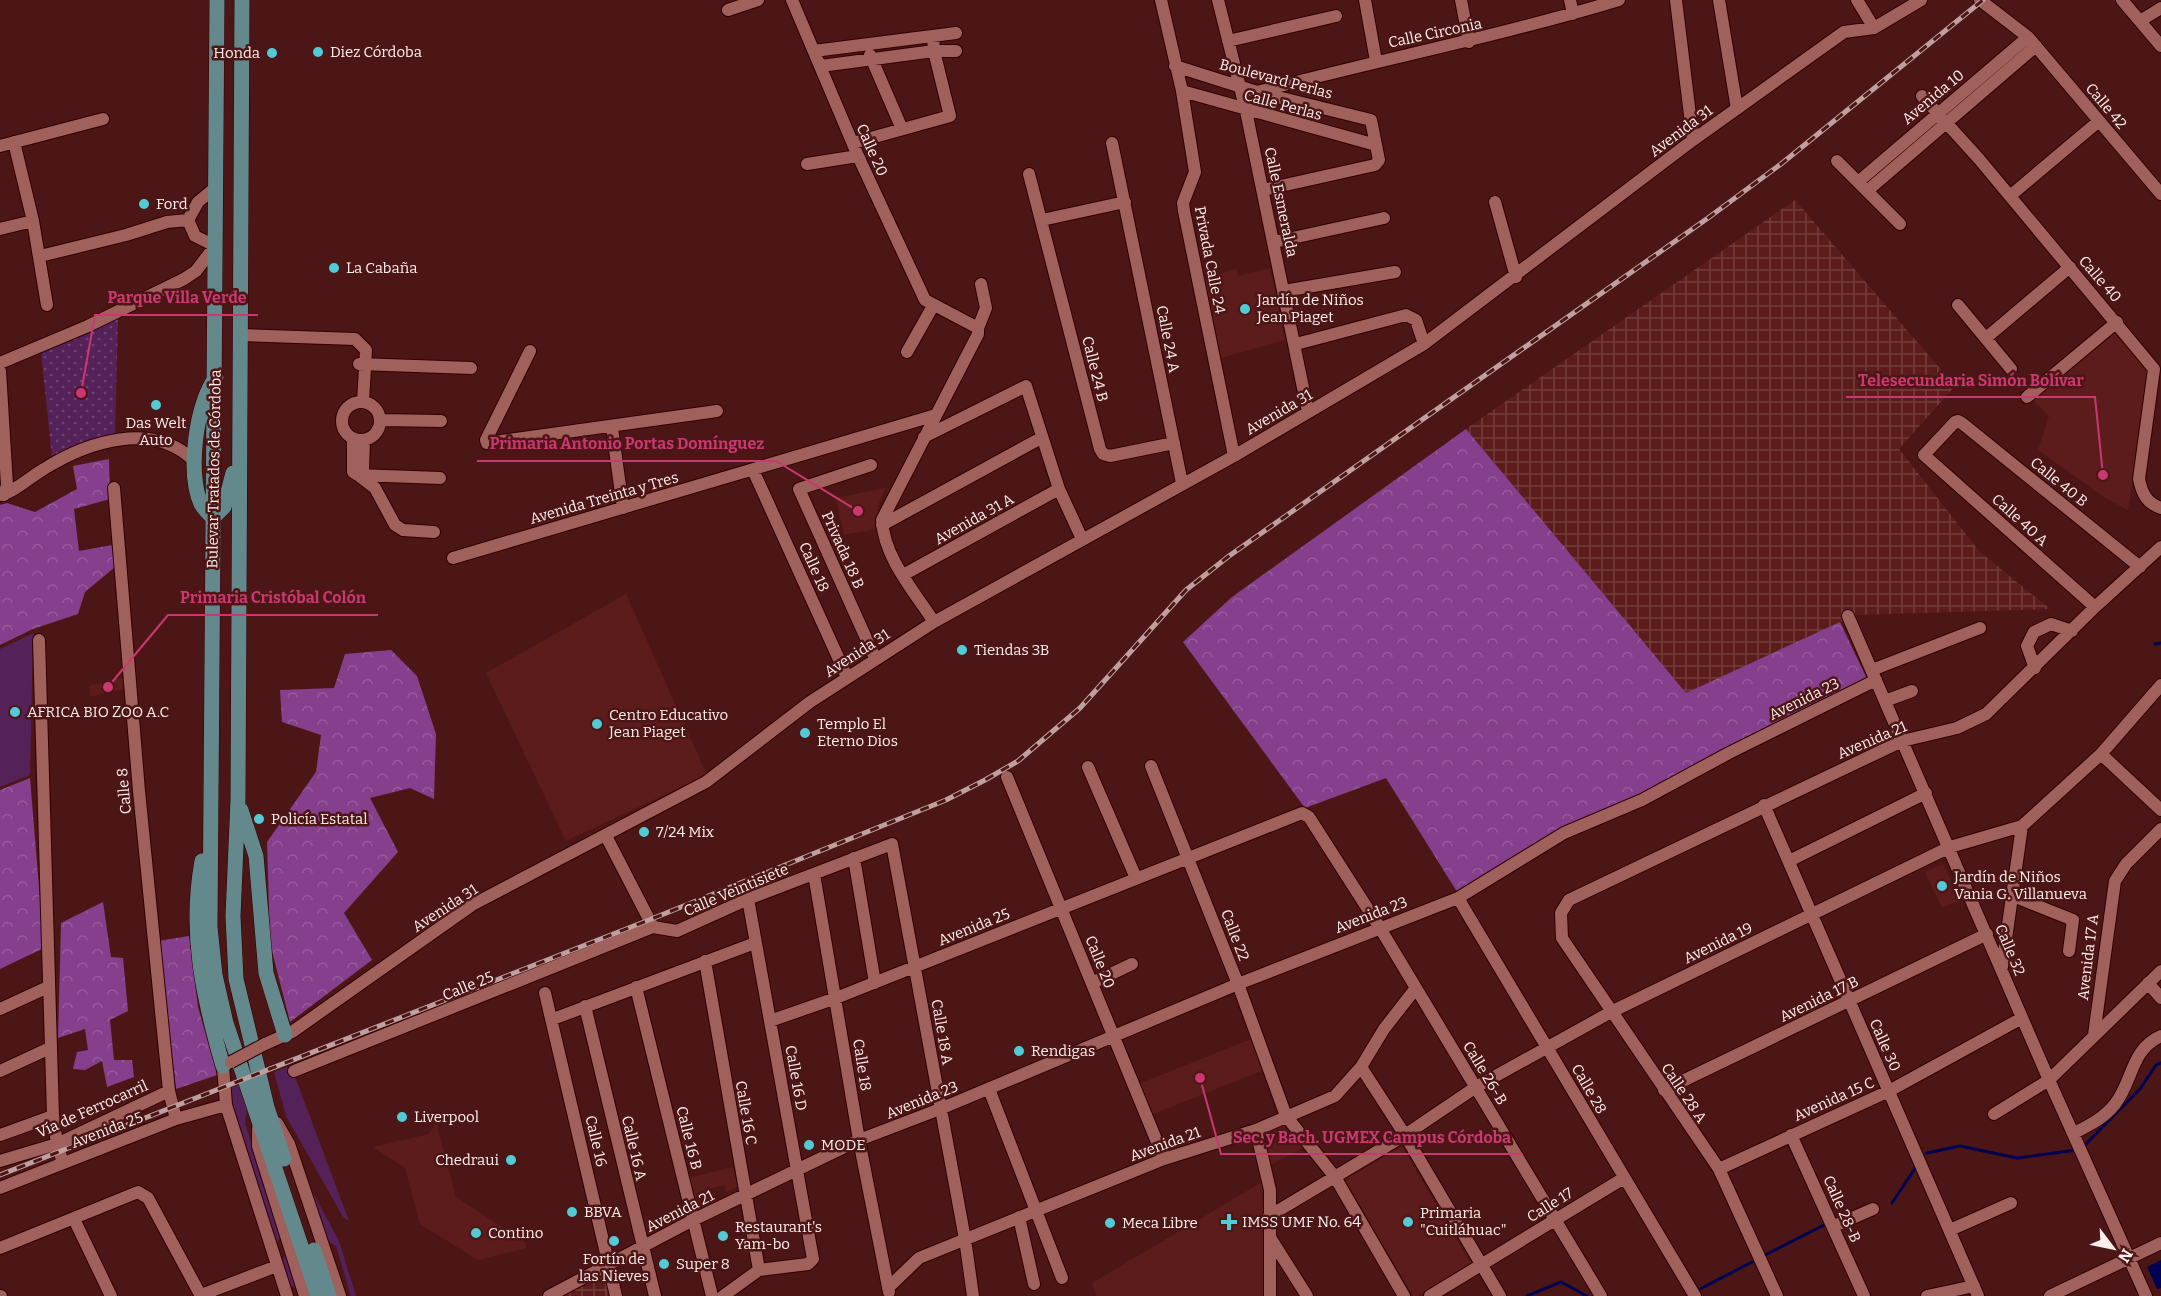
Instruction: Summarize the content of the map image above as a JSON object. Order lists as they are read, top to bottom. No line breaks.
{"streets":{"main road":["Bulevar Tratados de Córdoba"],"street":["Calle Circonia","Boulevard Perlas","Avenida 10","Calle Perlas","Calle 42","Avenida 31","Calle 20","Calle Esmeralda","Privada Calle 24","Calle 40","Calle 24 A","Calle 24 B","Calle 40 B","Avenida Treinta y Tres","Avenida 31 A","Calle 40 A","Privada 18 B","Calle 18","Avenida 23","Avenida 21","Calle 8","Calle Veintisiete","Avenida 25","Calle 22","Avenida 19","Calle 32","Avenida 17 A","Calle 25","Avenida 17 B","Calle 18 A","Calle 30","Calle 26-B","Calle 16 D","Calle 28","Calle 28 A","Avenida 15 C","Vía de Ferrocarril","Calle 16 C","Calle 16 B","Calle 16","Calle 16 A","Calle 17","Calle 28-B"]},"crossings":[["Calle Circonia","Boulevard Perlas"],["Boulevard Perlas","Calle Perlas"],["Boulevard Perlas","Calle Esmeralda"],["Boulevard Perlas","Privada Calle 24"],["Avenida 10","Calle 42"],["Avenida 10","Calle 40"],["Calle Perlas","Calle Esmeralda"],["Calle Perlas","Privada Calle 24"],["Avenida 31","Calle Esmeralda"],["Avenida 31","Privada Calle 24"],["Avenida 31","Calle 24 A"],["Avenida 31","Privada 18 B"],["Avenida 31","Calle 18"],["Calle 20","Avenida 23"],["Calle 20","Avenida 21"],["Calle 20","Avenida 25"],["Calle 24 A","Calle 24 B"],["Calle 40 B","Calle 40 A"],["Calle 40 B","Avenida 21"],["Avenida Treinta y Tres","Calle 18"],["Calle 40 A","Avenida 21"],["Calle 18","Avenida 23"],["Calle 18","Avenida 21"],["Calle 18","Calle Veintisiete"],["Calle 18","Avenida 25"],["Avenida 23","Avenida 21"],["Avenida 23","Calle 22"],["Avenida 23","Calle 32"],["Avenida 23","Calle 18 A"],["Avenida 23","Calle 26-B"],["Avenida 23","Calle 28"],["Avenida 21","Calle 22"],["Avenida 21","Calle 32"],["Avenida 21","Calle 18 A"],["Avenida 21","Calle 30"],["Avenida 21","Calle 26-B"],["Avenida 21","Calle 16 D"],["Avenida 21","Calle 28 A"],["Avenida 21","Calle 16 C"],["Avenida 21","Calle 16 B"],["Avenida 21","Calle 16"],["Avenida 21","Calle 16 A"],["Calle 8","Vía de Ferrocarril"],["Calle Veintisiete","Calle 25"],["Calle Veintisiete","Calle 18 A"],["Calle Veintisiete","Calle 16 D"],["Avenida 25","Calle 22"],["Avenida 25","Calle 18 A"],["Avenida 25","Calle 26-B"],["Avenida 25","Calle 16 D"],["Avenida 25","Vía de Ferrocarril"],["Calle 22","Avenida 19"],["Calle 22","Calle 26-B"],["Avenida 19","Calle 32"],["Avenida 19","Calle 30"],["Avenida 19","Calle 26-B"],["Avenida 19","Calle 28"],["Avenida 19","Calle 28 A"],["Calle 32","Avenida 17 B"],["Calle 32","Avenida 15 C"],["Avenida 17 B","Calle 30"],["Avenida 17 B","Calle 28 A"],["Calle 30","Avenida 15 C"],["Calle 26-B","Calle 17"],["Calle 16 D","Calle 16 C"],["Calle 28","Calle 17"],["Calle 28 A","Avenida 15 C"],["Avenida 15 C","Calle 28-B"]],"places":{"other":["Diez Córdoba","Honda","Ford","La Cabaña","Jardín de Niños Jean Piaget","Parque Villa Verde","Das Welt Auto","Telesecundaria Simón Bolívar","Primaria Antonio Portas Domínguez","Tiendas 3B","Primaria Cristóbal Colón","AFRICA BIO ZOO A.C","Centro Educativo Jean Piaget","Templo El Eterno Dios","Policía Estatal","7/24 Mix","Jardín de Niños Vania G. Villanueva","Rendigas","Sec. y Bach. UGMEX Campus Córdoba","Liverpool","MODE","Chedraui","BBVA","Primaria \"Cuitláhuac\"","Meca Libre","Contino","Restaurant's Yam-bo","Fortín de las Nieves","Super 8"],"health":["IMSS UMF No. 64"]},"north":"bottom right"}
